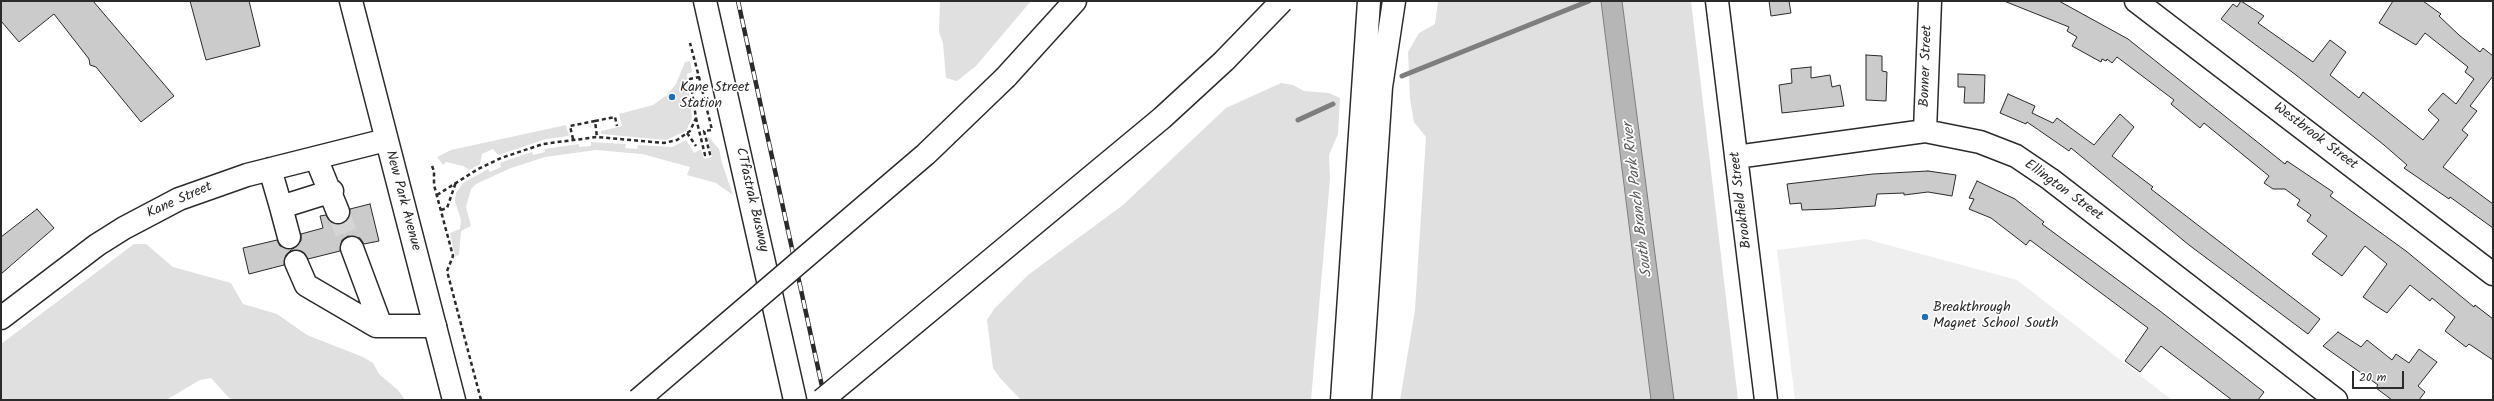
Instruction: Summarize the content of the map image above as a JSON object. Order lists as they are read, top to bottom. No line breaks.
{"streets":{"main road":["Bonner Street","Westbrook Street","Ellington Street","CTfastrak Busway","Brookfield Street","Kane Street","New Park Avenue"]},"crossings":[["Bonner Street","Ellington Street"],["Ellington Street","Brookfield Street"],["Kane Street","New Park Avenue"]],"water":["South Branch Park River"],"places":["Kane Street Station","Breakthrough Magnet School South"],"scale_bar":"20 m"}
